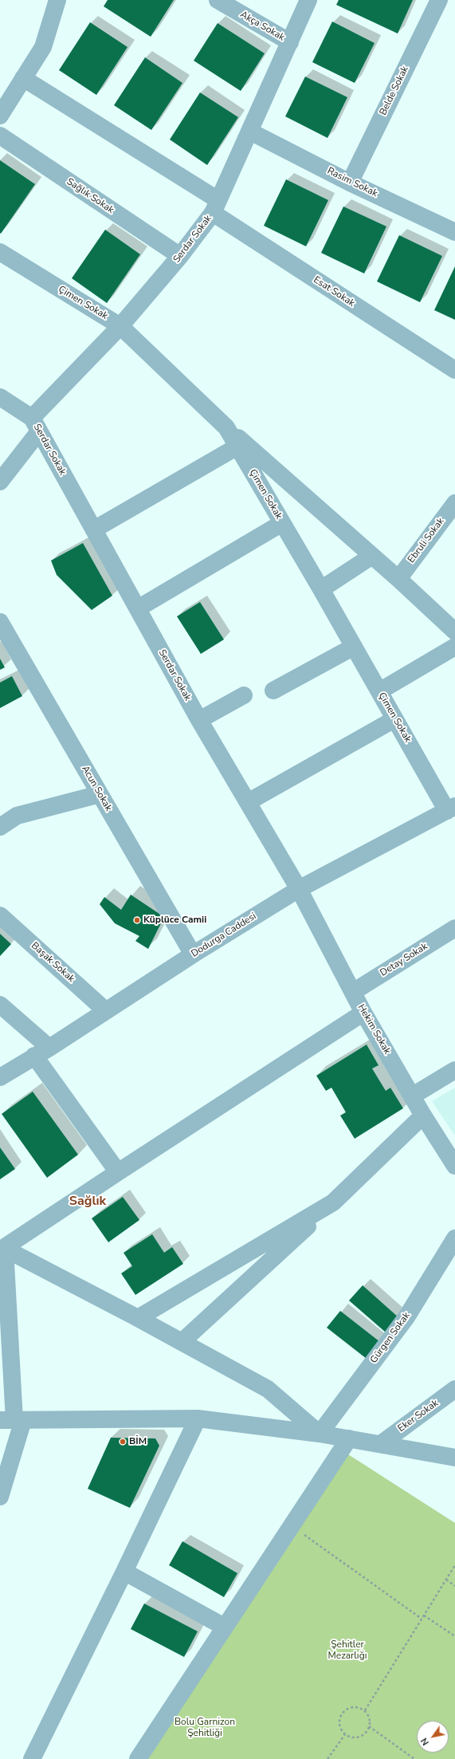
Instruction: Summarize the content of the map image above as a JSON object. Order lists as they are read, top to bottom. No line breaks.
{"streets":{"street":["Akça Sokak","Belde Sokak","Rasim Sokak","Sağlık Sokak","Serdar Sokak","Esat Sokak","Çimen Sokak","Ebruli Sokak","Acun Sokak","Dodurga Caddesi","Detay Sokak","Başak Sokak","Hekim Sokak","Gürgen Sokak","Eker Sokak"]},"crossings":[["Akça Sokak","Serdar Sokak"],["Belde Sokak","Rasim Sokak"],["Rasim Sokak","Serdar Sokak"],["Sağlık Sokak","Serdar Sokak"],["Serdar Sokak","Esat Sokak"],["Serdar Sokak","Çimen Sokak"],["Serdar Sokak","Dodurga Caddesi"],["Serdar Sokak","Hekim Sokak"],["Çimen Sokak","Dodurga Caddesi"],["Acun Sokak","Dodurga Caddesi"],["Dodurga Caddesi","Başak Sokak"],["Dodurga Caddesi","Hekim Sokak"],["Detay Sokak","Hekim Sokak"]],"districts":["Sağlık"],"parks":["Şehitler Mezarlığı","Bolu Garnizon Şehitliği"],"places":["Küplüce Camii","BİM"],"north":"bottom left"}
